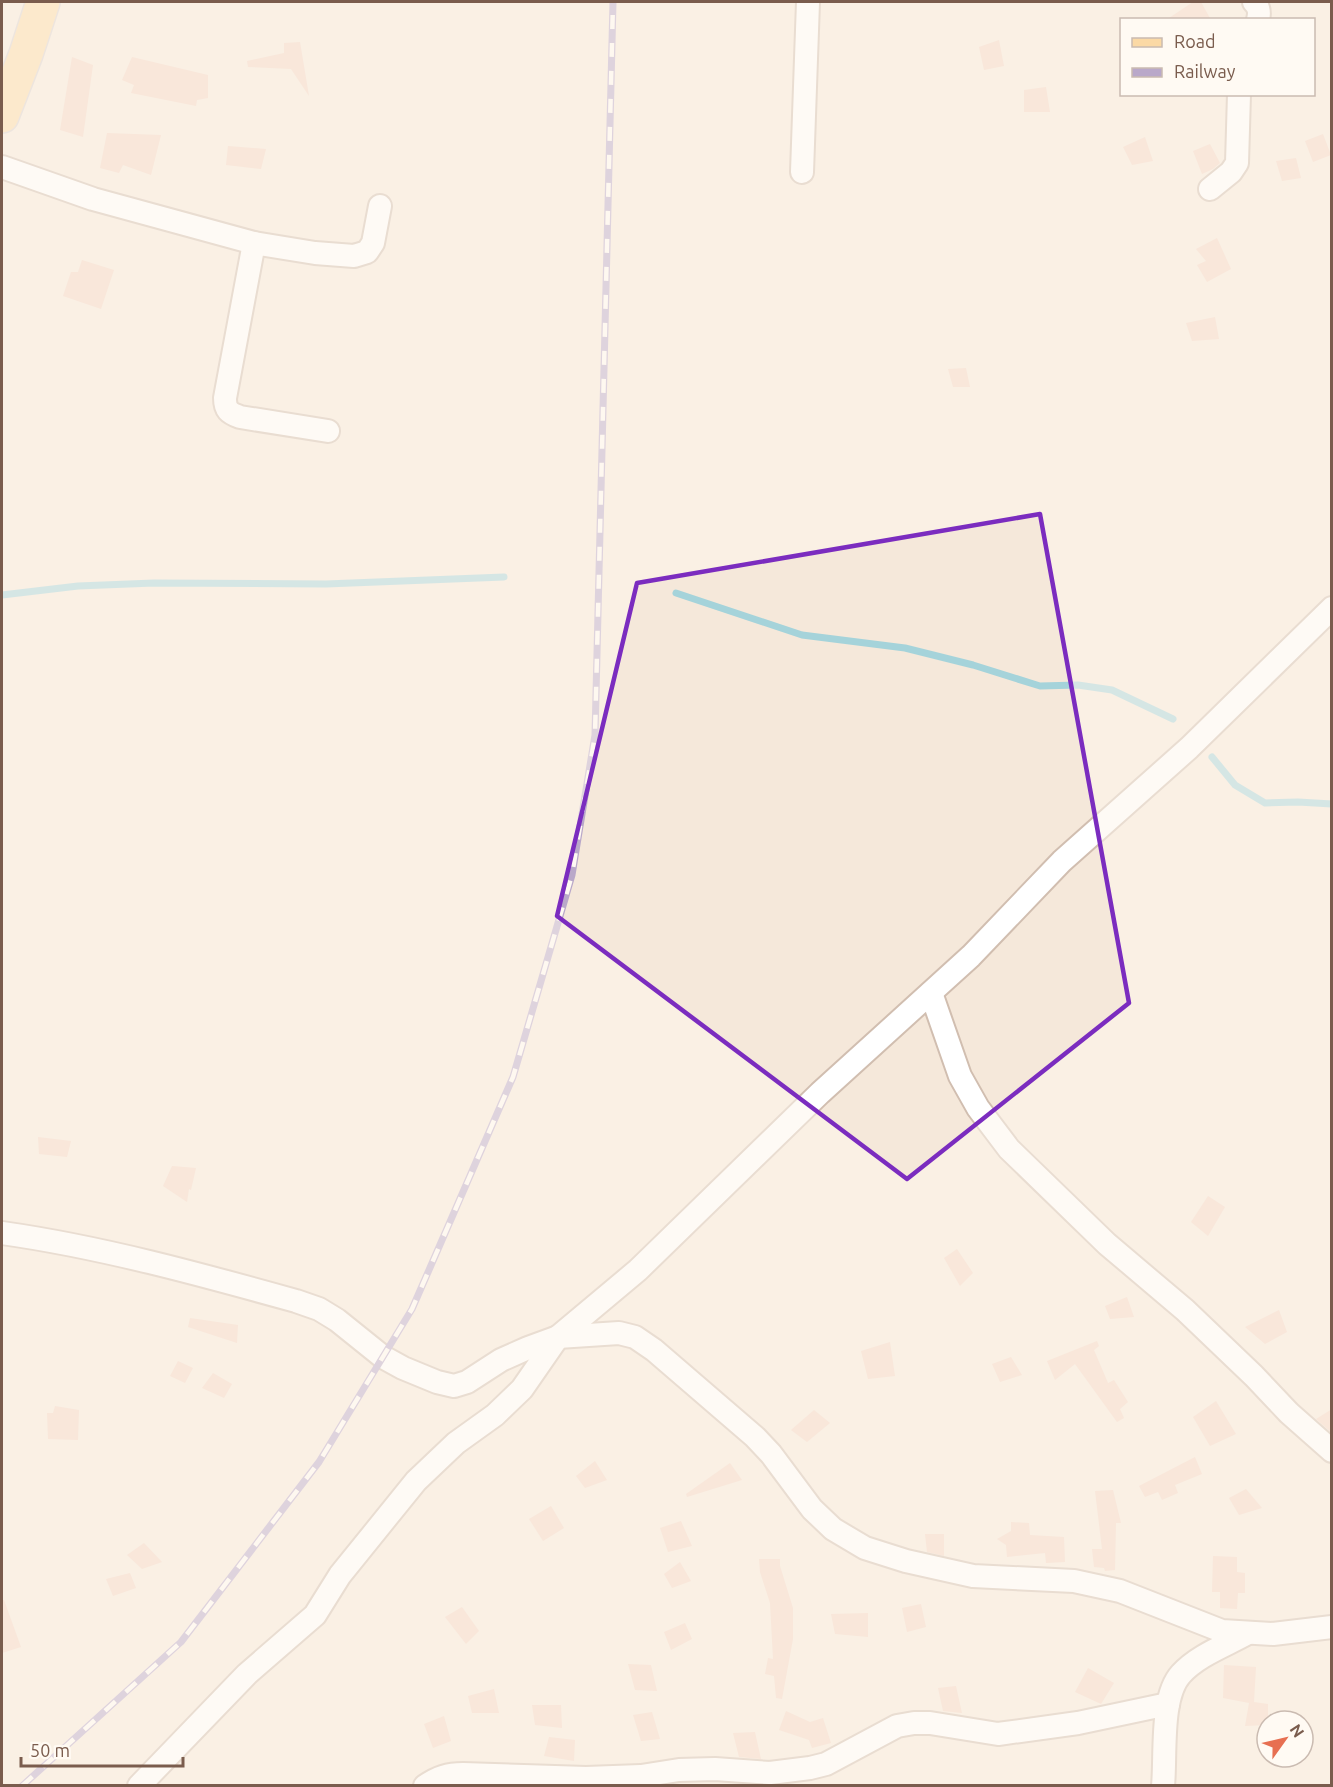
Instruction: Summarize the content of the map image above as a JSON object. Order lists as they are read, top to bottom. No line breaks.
{"legend":["Road","Railway"],"scale_bar":"50 m","north":"top right"}
